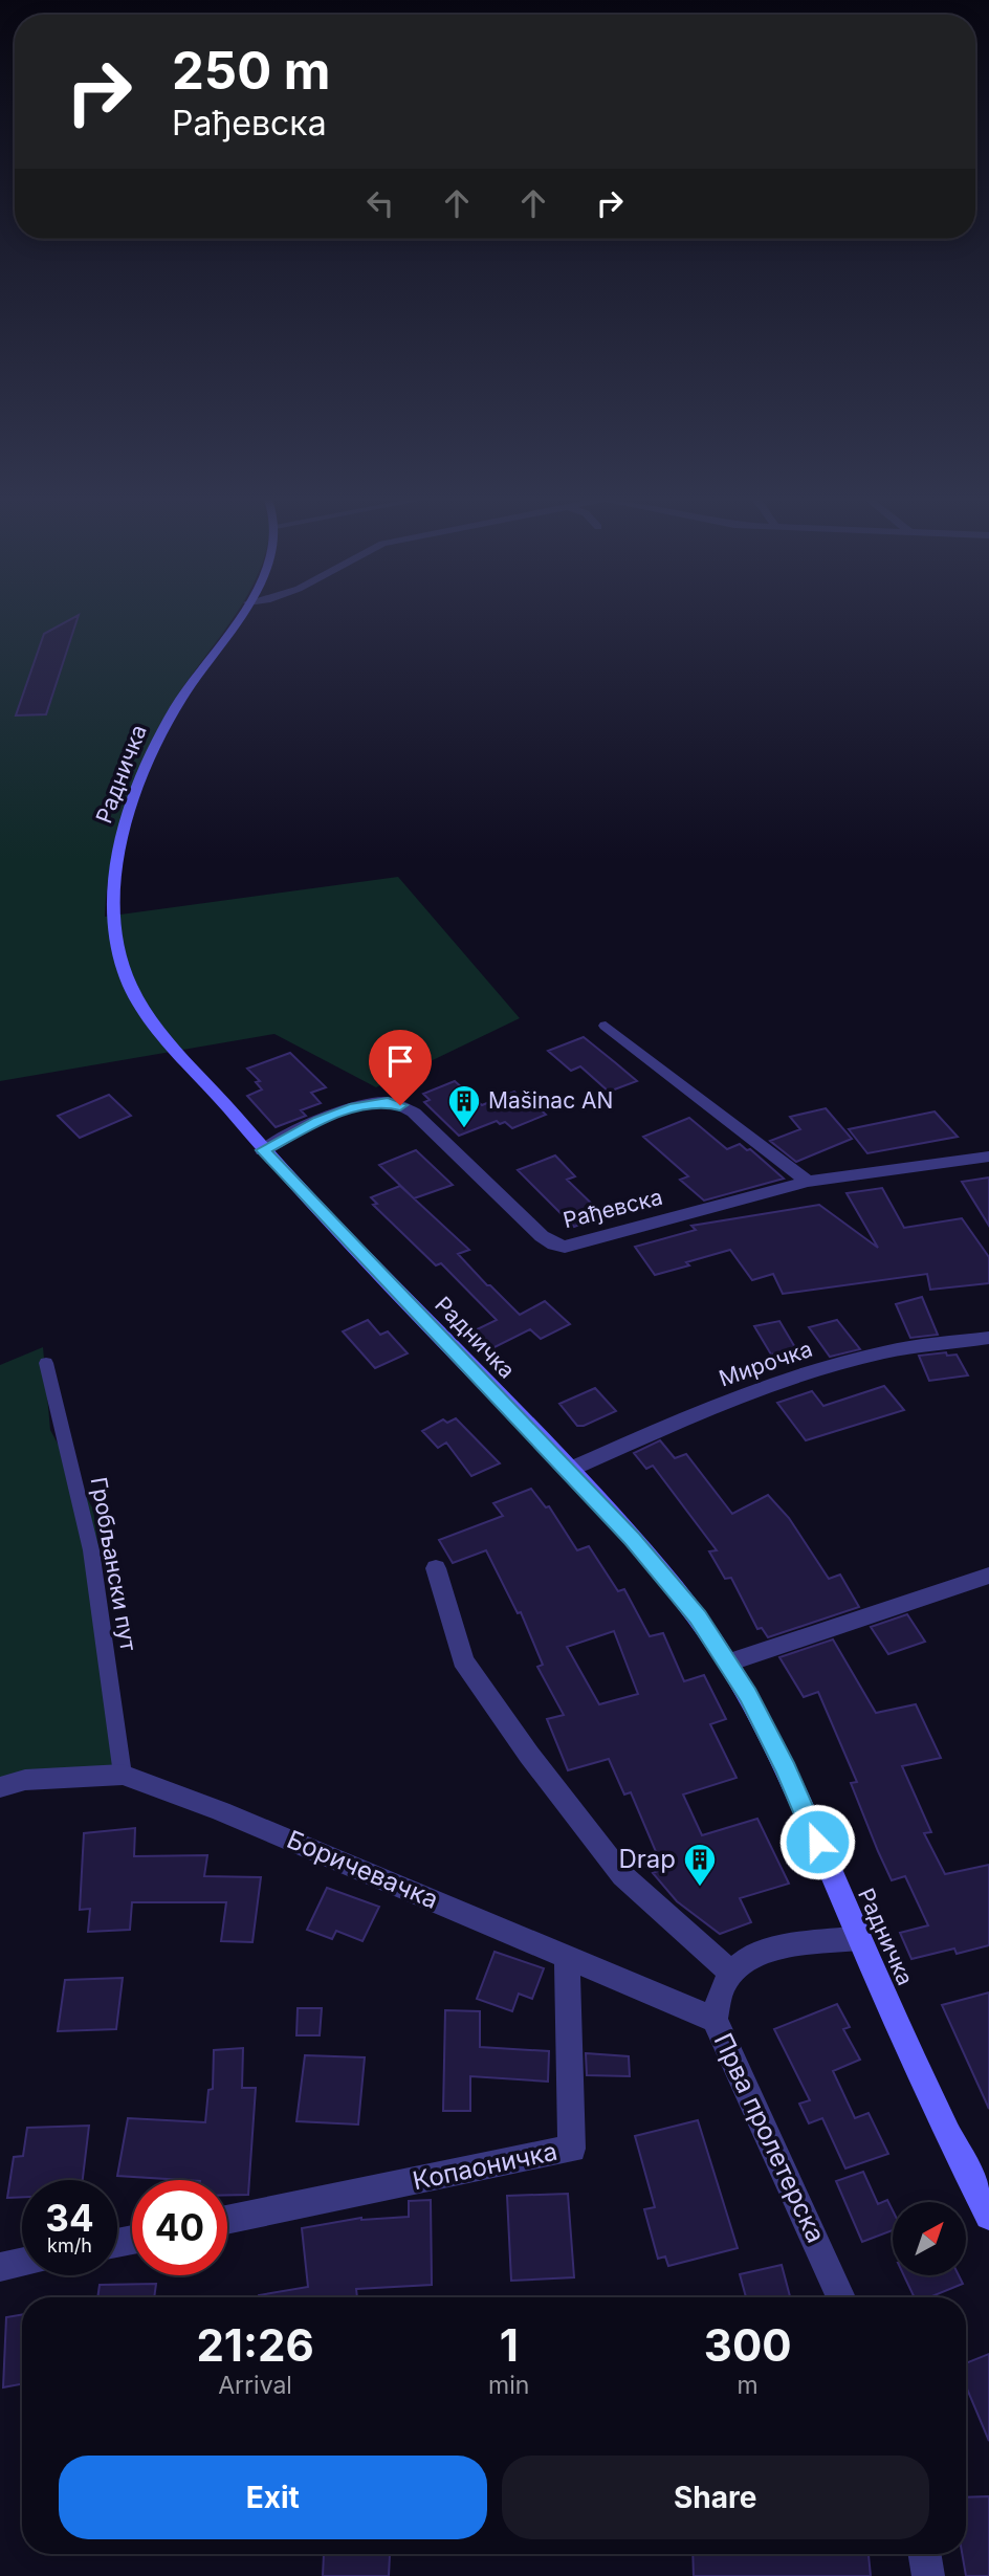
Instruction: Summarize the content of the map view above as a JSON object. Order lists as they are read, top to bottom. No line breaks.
{"streets":{"street":["Радничка","Рађевска","Мирочка","Боричевачка","Прва пролетерска","Копаоничка"],"lane":["Гробљански пут"]},"crossings":[["Радничка","Рађевска"],["Радничка","Мирочка"],["Гробљански пут","Боричевачка"],["Боричевачка","Прва пролетерска"],["Боричевачка","Копаоничка"]],"places":{"building":["Mašinac AN","Drap"]},"north":"top right","page":{"turn":["250 m","Рађевска"],"speed":"34 km/h","limit":"40","eta":["21:26","Arrival","1","min","300","m"],"buttons":["Exit","Share"]}}
